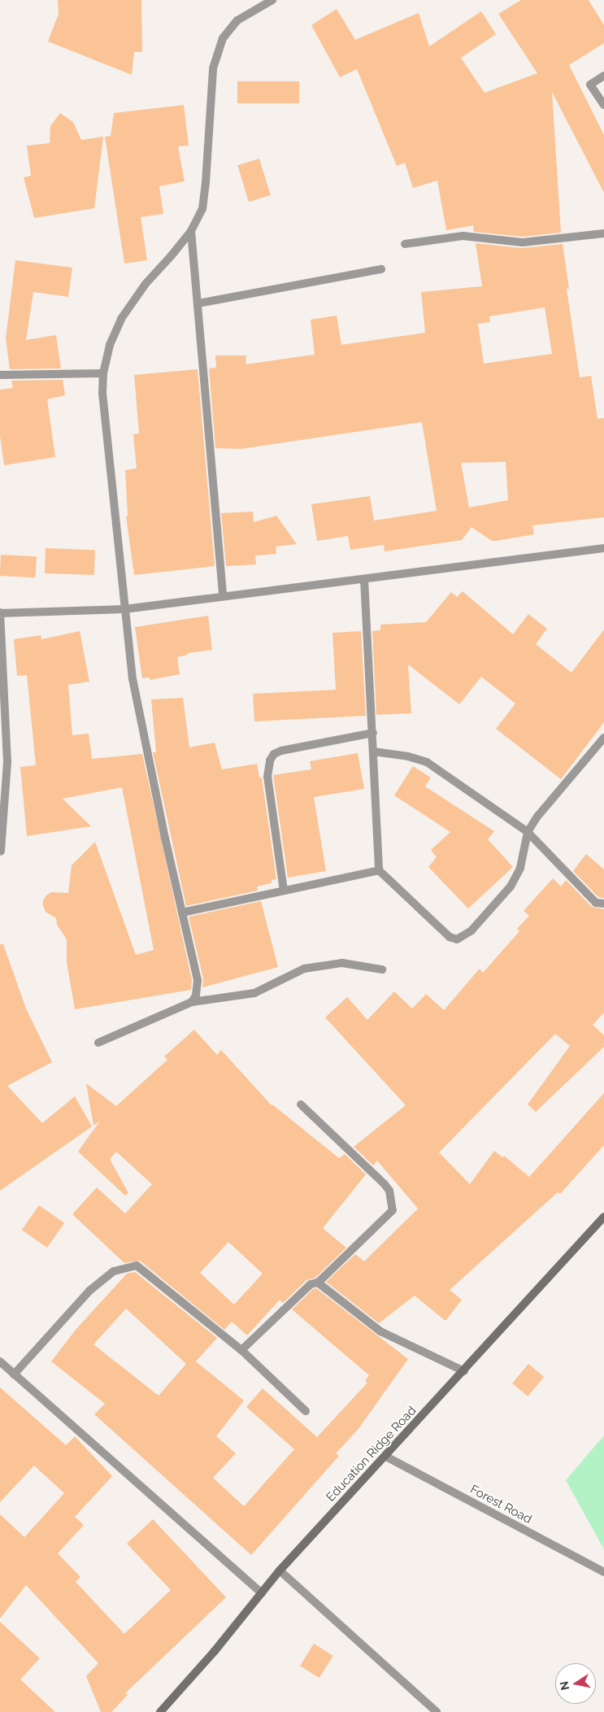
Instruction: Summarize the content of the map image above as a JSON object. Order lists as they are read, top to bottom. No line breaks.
{"streets":{"street":["Education Ridge Road","Forest Road"]},"crossings":[["Education Ridge Road","Forest Road"]],"north":"left"}
